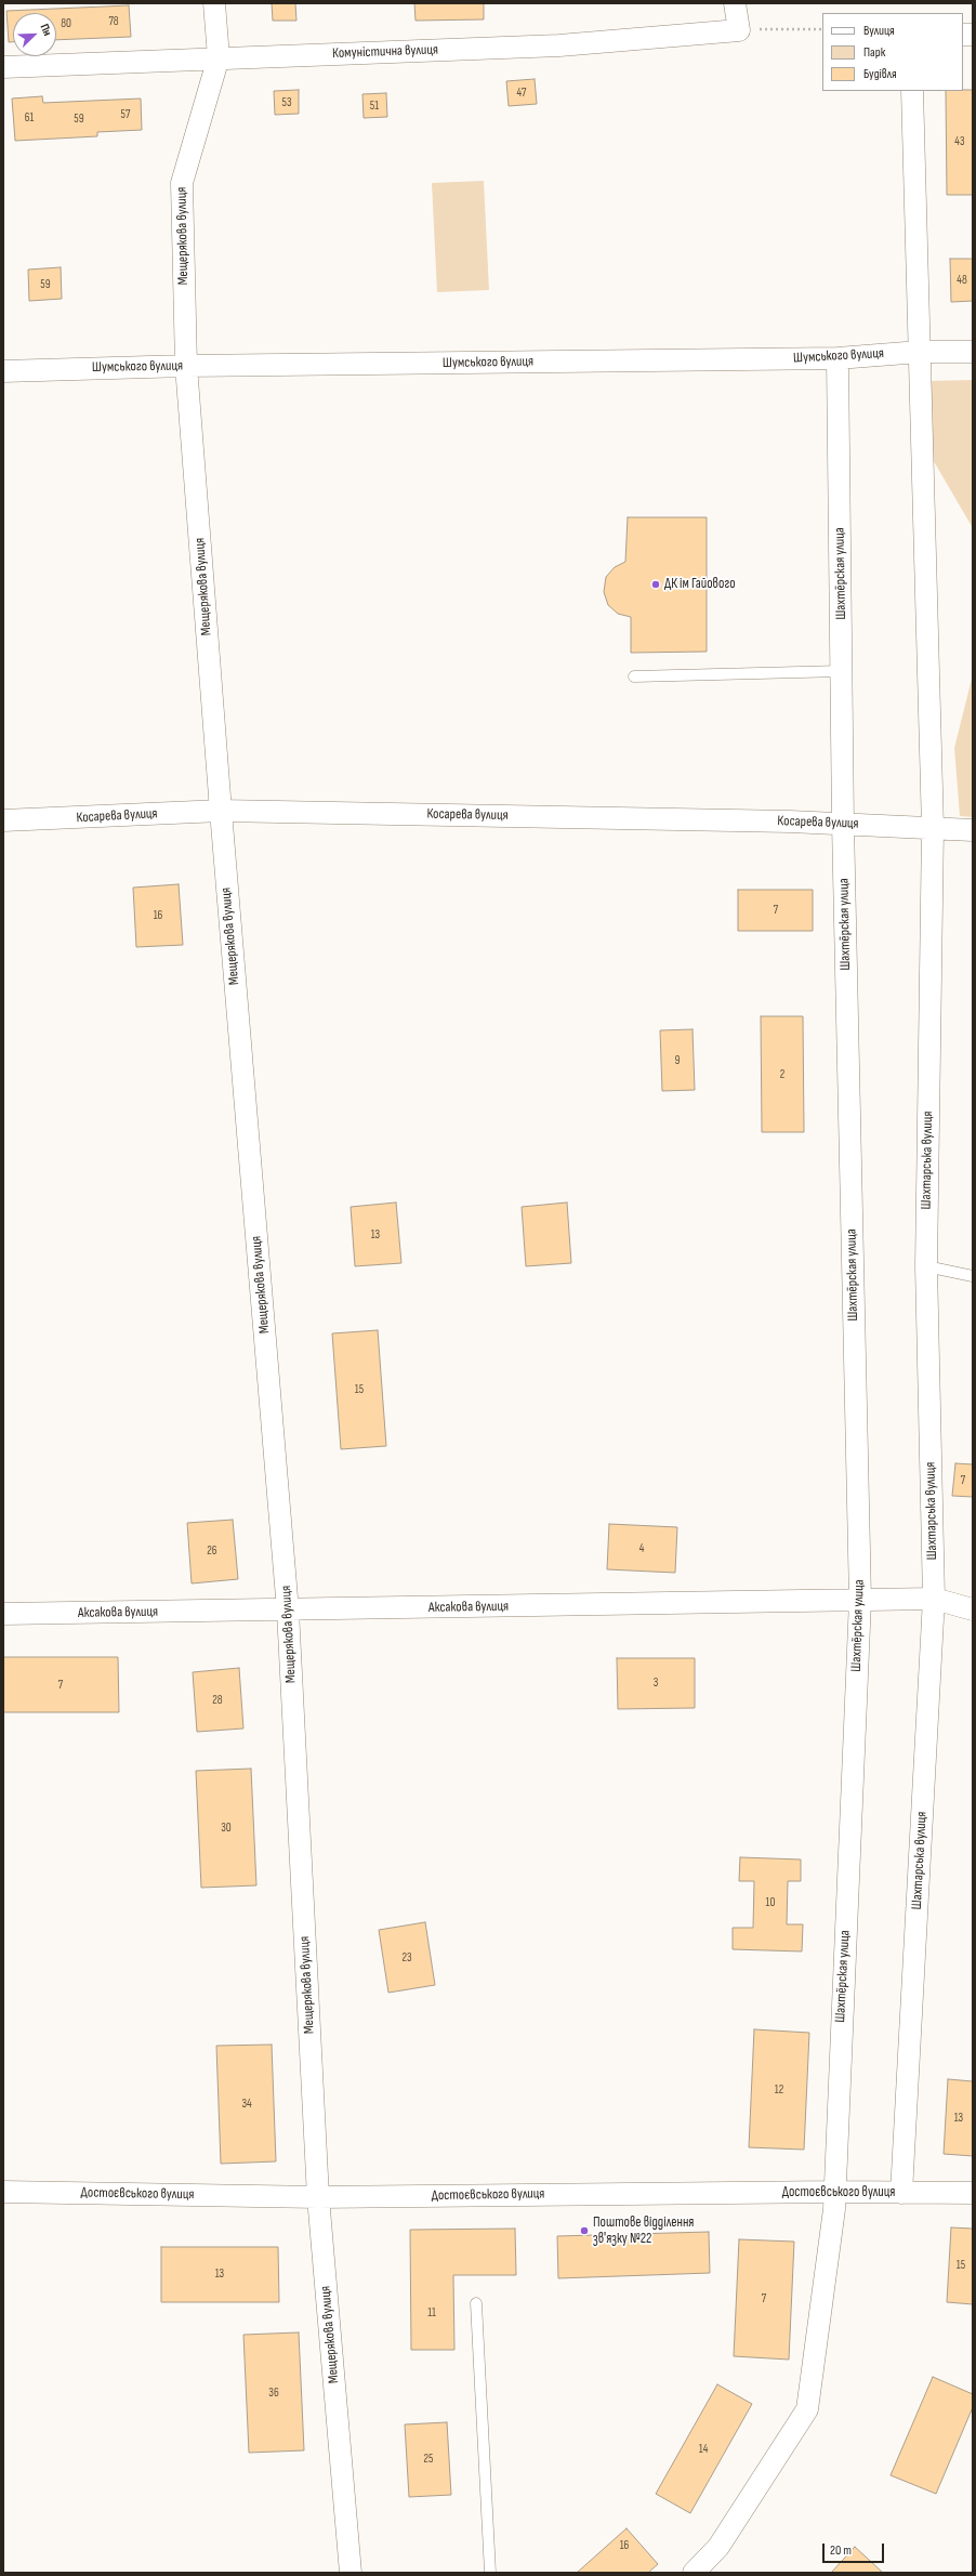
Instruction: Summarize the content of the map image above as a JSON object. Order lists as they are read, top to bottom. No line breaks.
{"streets":{"street":["Комуністична вулиця","Мещерякова вулиця","Шумського вулиця","Шахтёрская улица","Косарева вулиця","Шахтарська вулиця","Аксакова вулиця","Достоєвського вулиця"]},"crossings":[["Комуністична вулиця","Мещерякова вулиця"],["Мещерякова вулиця","Шумського вулиця"],["Мещерякова вулиця","Косарева вулиця"],["Мещерякова вулиця","Аксакова вулиця"],["Мещерякова вулиця","Достоєвського вулиця"],["Шумського вулиця","Шахтёрская улица"],["Шумського вулиця","Шахтарська вулиця"],["Шахтёрская улица","Косарева вулиця"],["Шахтёрская улица","Аксакова вулиця"],["Шахтёрская улица","Достоєвського вулиця"],["Косарева вулиця","Шахтарська вулиця"],["Шахтарська вулиця","Аксакова вулиця"],["Шахтарська вулиця","Достоєвського вулиця"]],"places":["ДК ім Гайового","Поштове відділення зв'язку №22"],"house_numbers":["78","80","47","53","51","57","61","59","43","48","59","7","16","9","2","13","15","7","4","26","3","7","28","30","10","23","12","34","13","15","13","7","11","36","14","25","16"],"legend":["Вулиця","Парк","Будівля"],"scale_bar":"20 m","north":"top right"}
